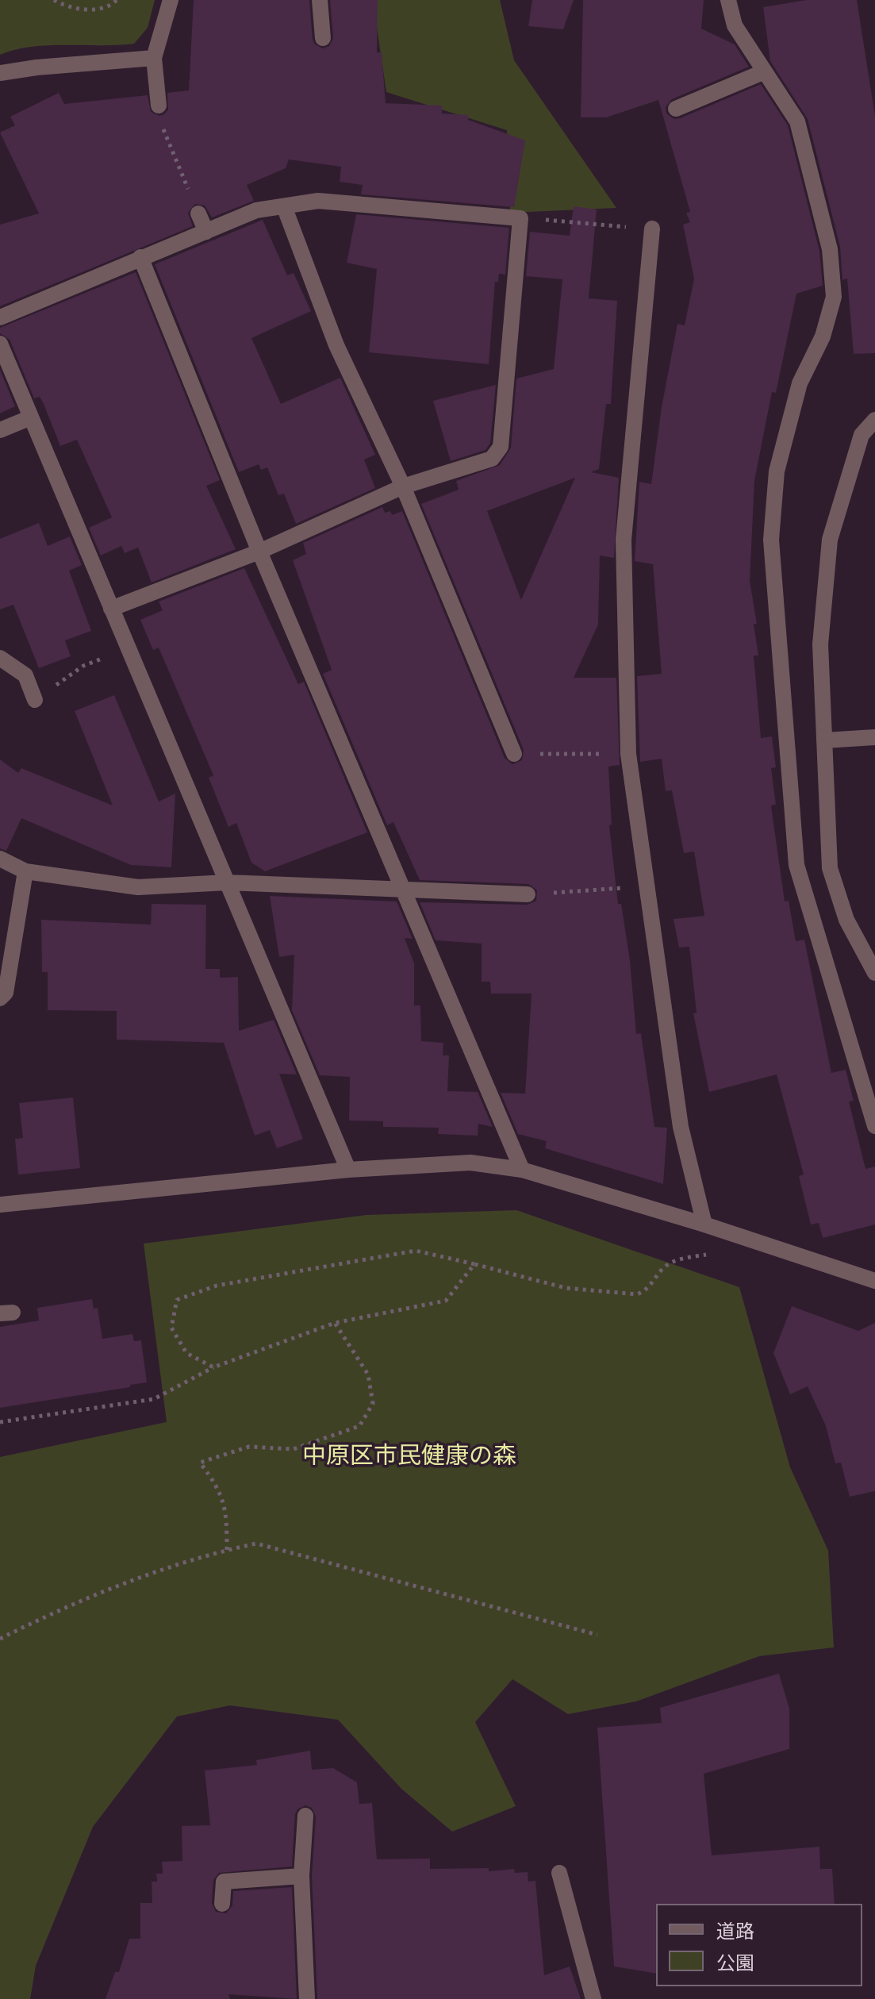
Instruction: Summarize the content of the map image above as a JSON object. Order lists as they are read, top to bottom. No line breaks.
{"parks":["中原区市民健康の森"],"legend":["道路","公園"]}
